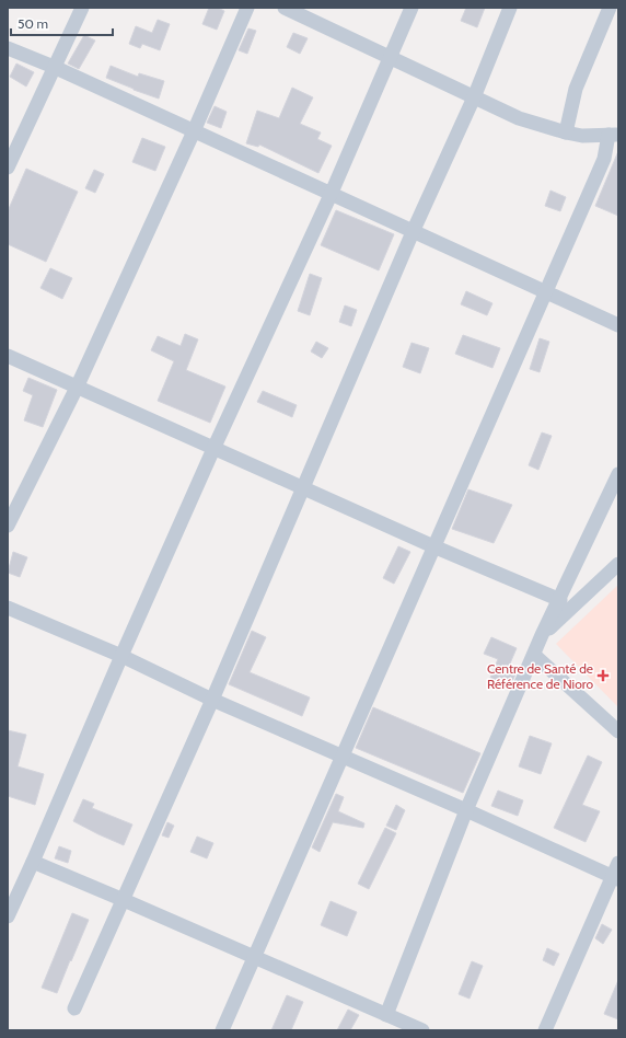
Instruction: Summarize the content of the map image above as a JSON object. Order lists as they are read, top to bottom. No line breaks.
{"places":{"health":["Centre de Santé de Référence de Nioro"]},"scale_bar":"50 m"}
